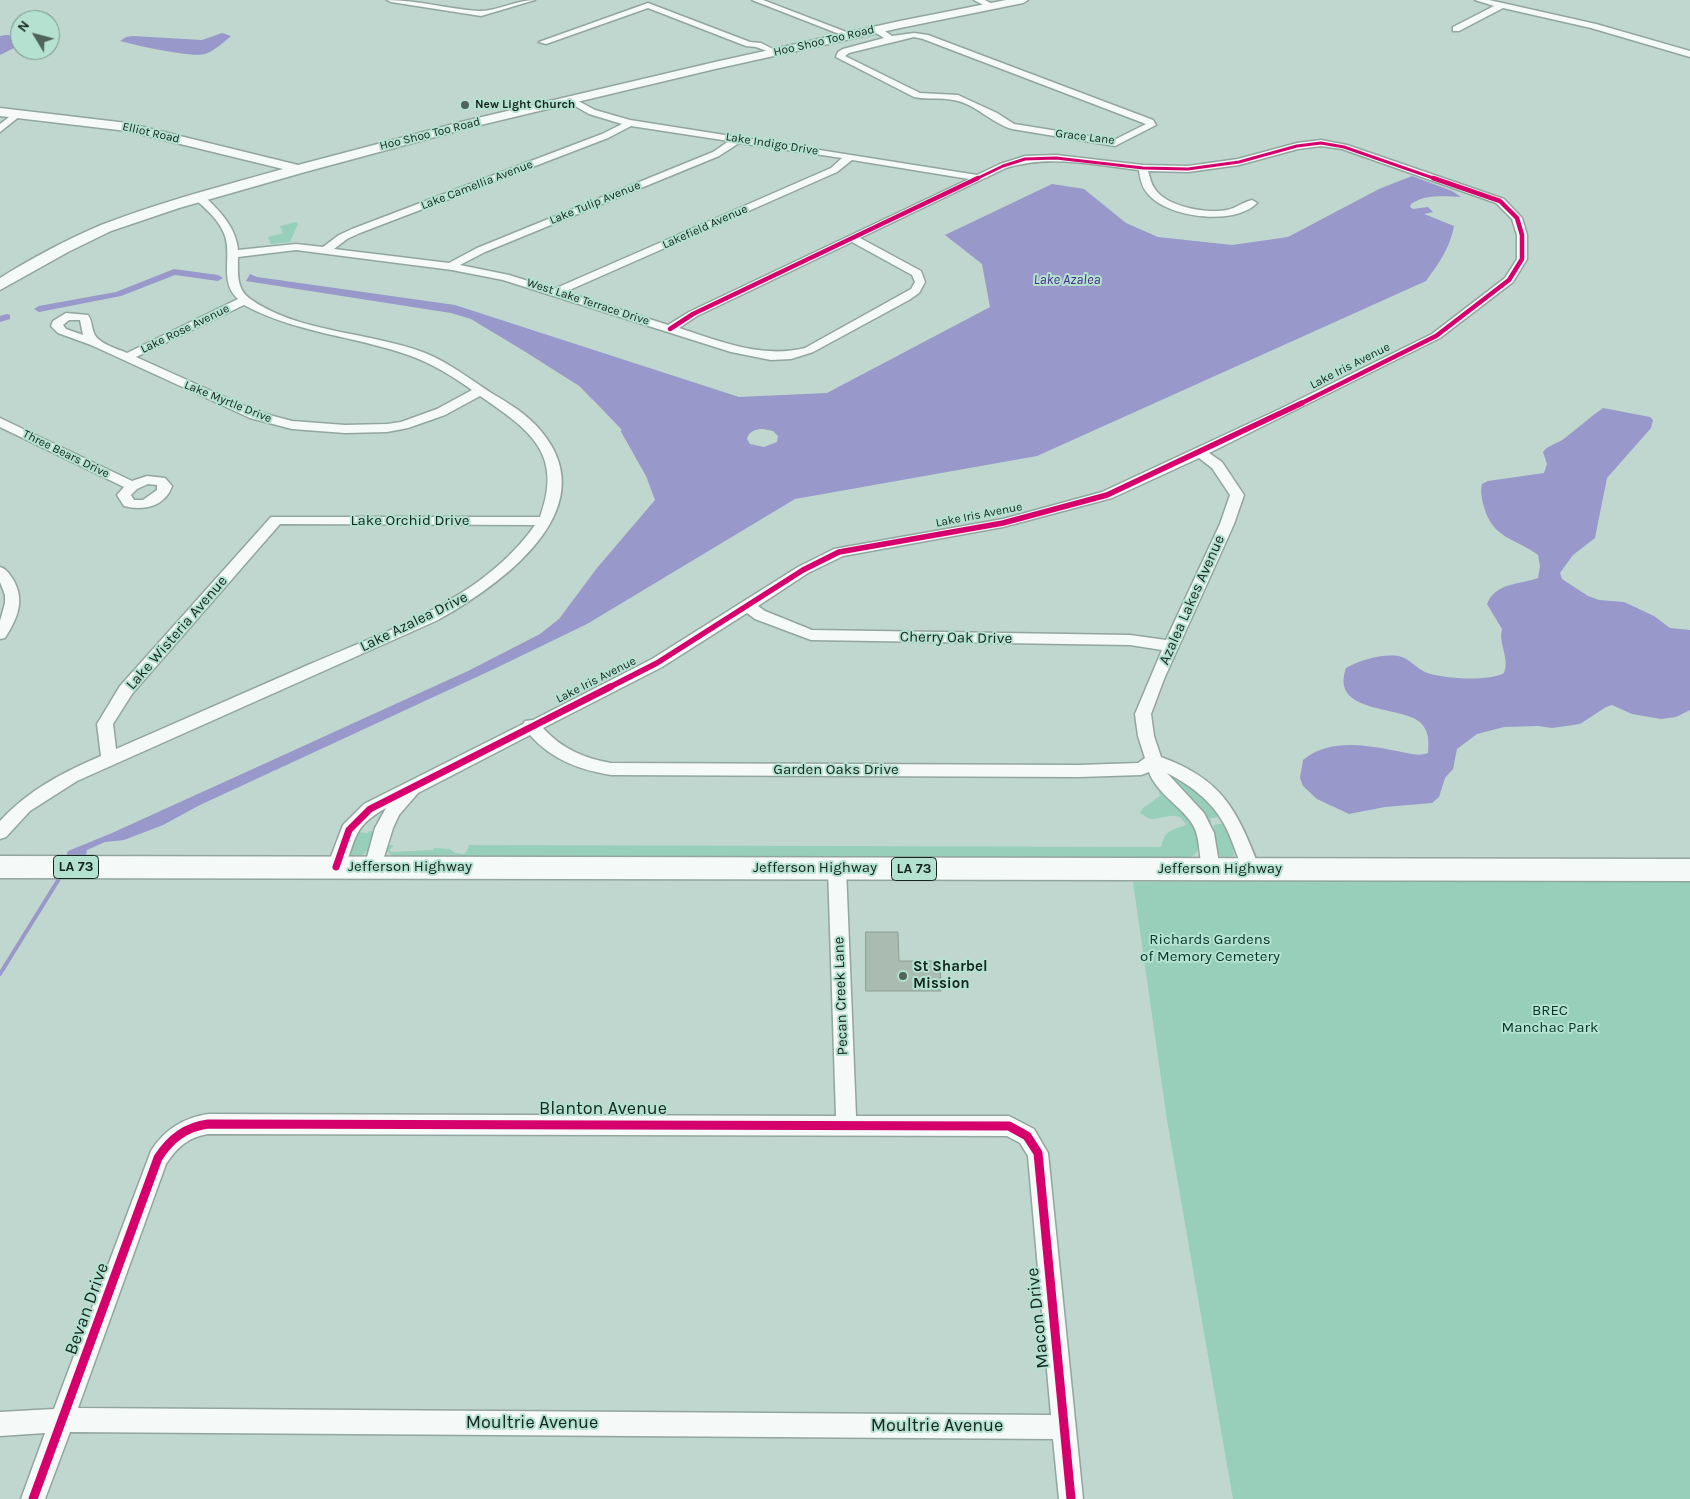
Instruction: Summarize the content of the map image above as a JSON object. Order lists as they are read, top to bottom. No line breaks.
{"streets":{"main road":["LA 73","Jefferson Highway"],"street":["Hoo Shoo Too Road","Elliot Road","Grace Lane","Lake Indigo Drive","Lake Camellia Avenue","Lake Tulip Avenue","Lakefield Avenue","West Lake Terrace Drive","Lake Rose Avenue","Lake Iris Avenue","Lake Myrtle Drive","Three Bears Drive","Lake Orchid Drive","Azalea Lakes Avenue","Lake Azalea Drive","Lake Wisteria Avenue","Cherry Oak Drive","Garden Oaks Drive","Pecan Creek Lane","Blanton Avenue","Bevan Drive","Macon Drive","Moultrie Avenue"]},"crossings":[["Hoo Shoo Too Road","Elliot Road"],["Hoo Shoo Too Road","Grace Lane"],["Hoo Shoo Too Road","Lake Indigo Drive"],["Hoo Shoo Too Road","Lake Azalea Drive"],["Lake Indigo Drive","Lake Camellia Avenue"],["Lake Indigo Drive","Lake Tulip Avenue"],["Lake Indigo Drive","Lakefield Avenue"],["Lake Indigo Drive","Lake Iris Avenue"],["Lake Camellia Avenue","West Lake Terrace Drive"],["Lake Tulip Avenue","West Lake Terrace Drive"],["Lakefield Avenue","West Lake Terrace Drive"],["West Lake Terrace Drive","Lake Iris Avenue"],["West Lake Terrace Drive","Lake Azalea Drive"],["Lake Rose Avenue","Lake Myrtle Drive"],["Lake Rose Avenue","Lake Azalea Drive"],["Lake Iris Avenue","Azalea Lakes Avenue"],["Lake Iris Avenue","Cherry Oak Drive"],["Lake Iris Avenue","Garden Oaks Drive"],["Lake Iris Avenue","Jefferson Highway"],["Lake Myrtle Drive","Lake Azalea Drive"],["Lake Orchid Drive","Lake Azalea Drive"],["Lake Orchid Drive","Lake Wisteria Avenue"],["Azalea Lakes Avenue","Cherry Oak Drive"],["Azalea Lakes Avenue","Garden Oaks Drive"],["Azalea Lakes Avenue","Jefferson Highway"],["Lake Azalea Drive","Lake Wisteria Avenue"],["Jefferson Highway","Pecan Creek Lane"],["Pecan Creek Lane","Blanton Avenue"],["Blanton Avenue","Bevan Drive"],["Blanton Avenue","Macon Drive"],["Bevan Drive","Moultrie Avenue"],["Macon Drive","Moultrie Avenue"]],"water":["Lake Azalea"],"parks":["Richards Gardens of Memory Cemetery","BREC Manchac Park"],"places":["New Light Church","St Sharbel Mission"],"north":"top left"}
